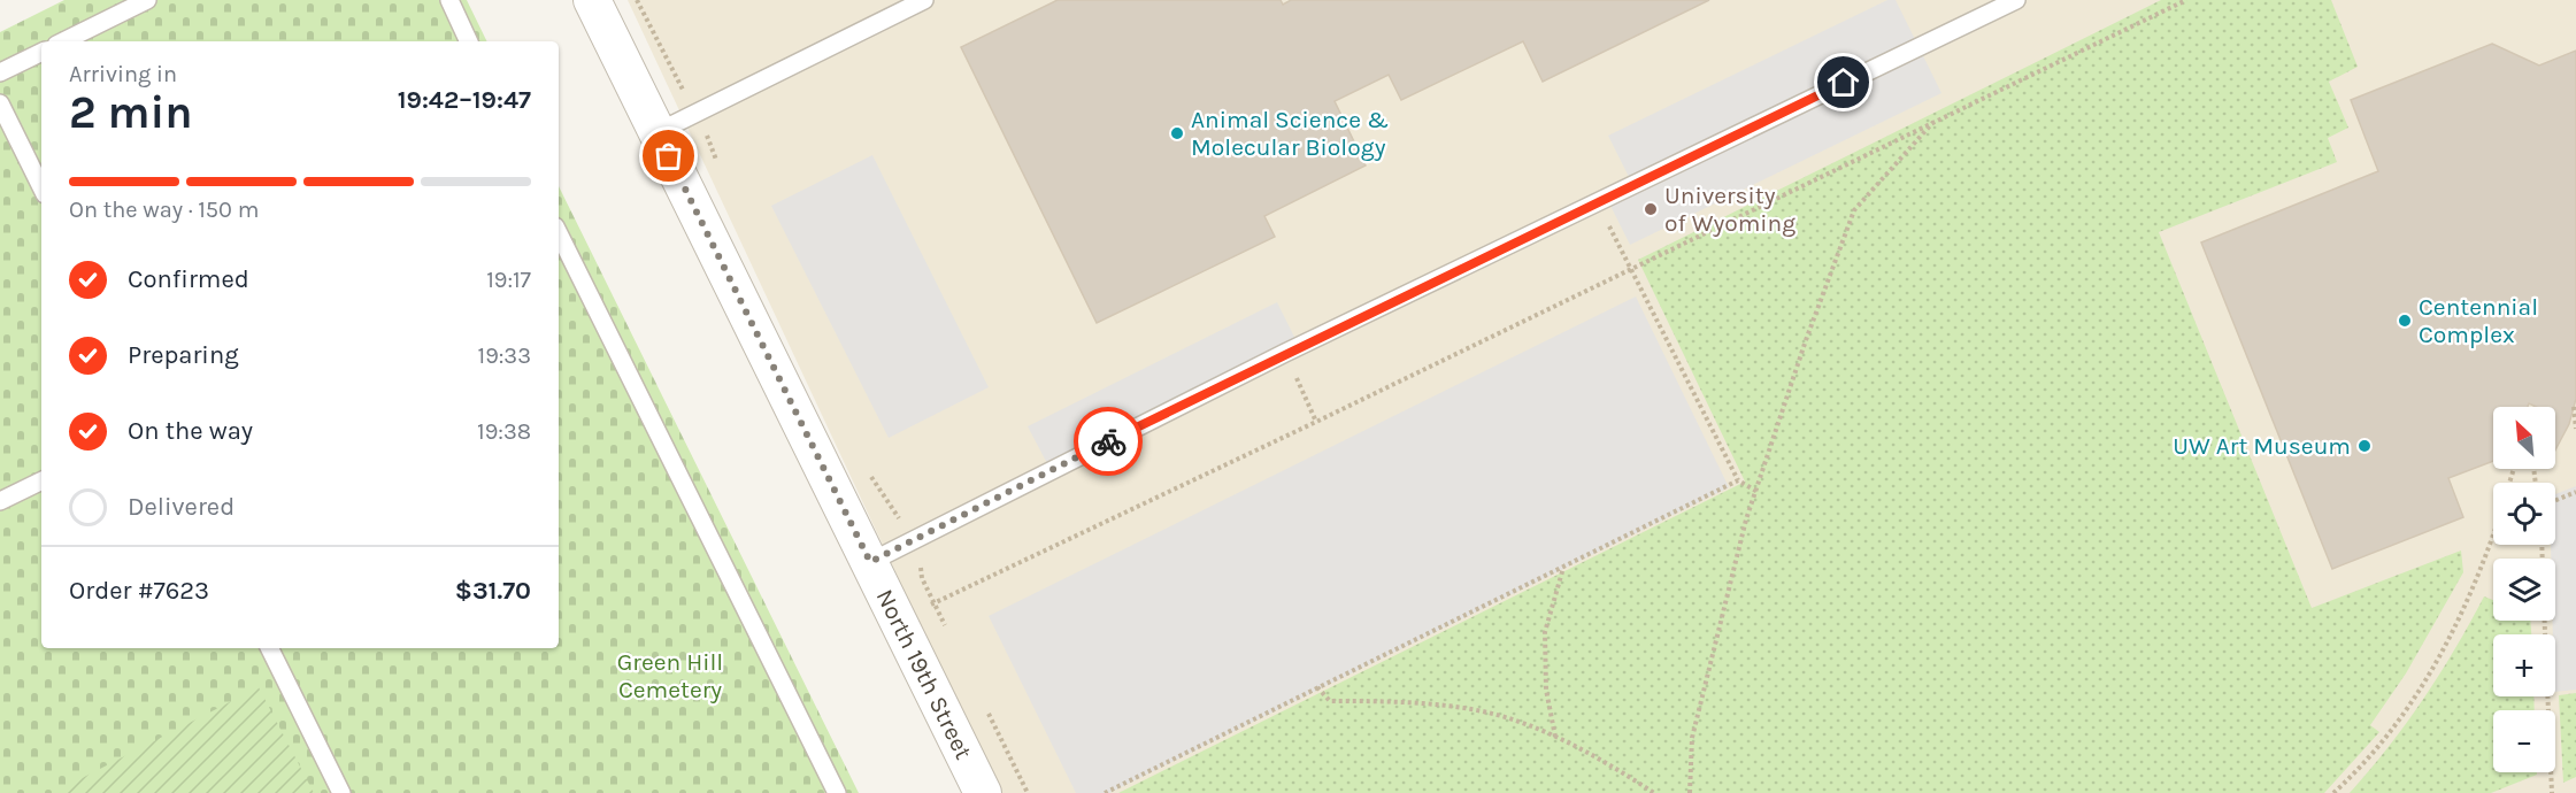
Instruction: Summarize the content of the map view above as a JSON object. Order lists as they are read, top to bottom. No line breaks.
{"streets":{"street":["North 19th Street"]},"parks":["Green Hill Cemetery"],"places":["Animal Science & Molecular Biology","University of Wyoming","Centennial Complex","UW Art Museum"],"north":"top left","page":{"heading":["2 min","Arriving in","19:42–19:47"],"panel":["Order #7623","$31.70"],"bar":"On the way · 150 m","list":[["Confirmed","19:17"],["Preparing","19:33"],["On the way","19:38"],"Delivered"],"map_buttons":["+","−"]}}
